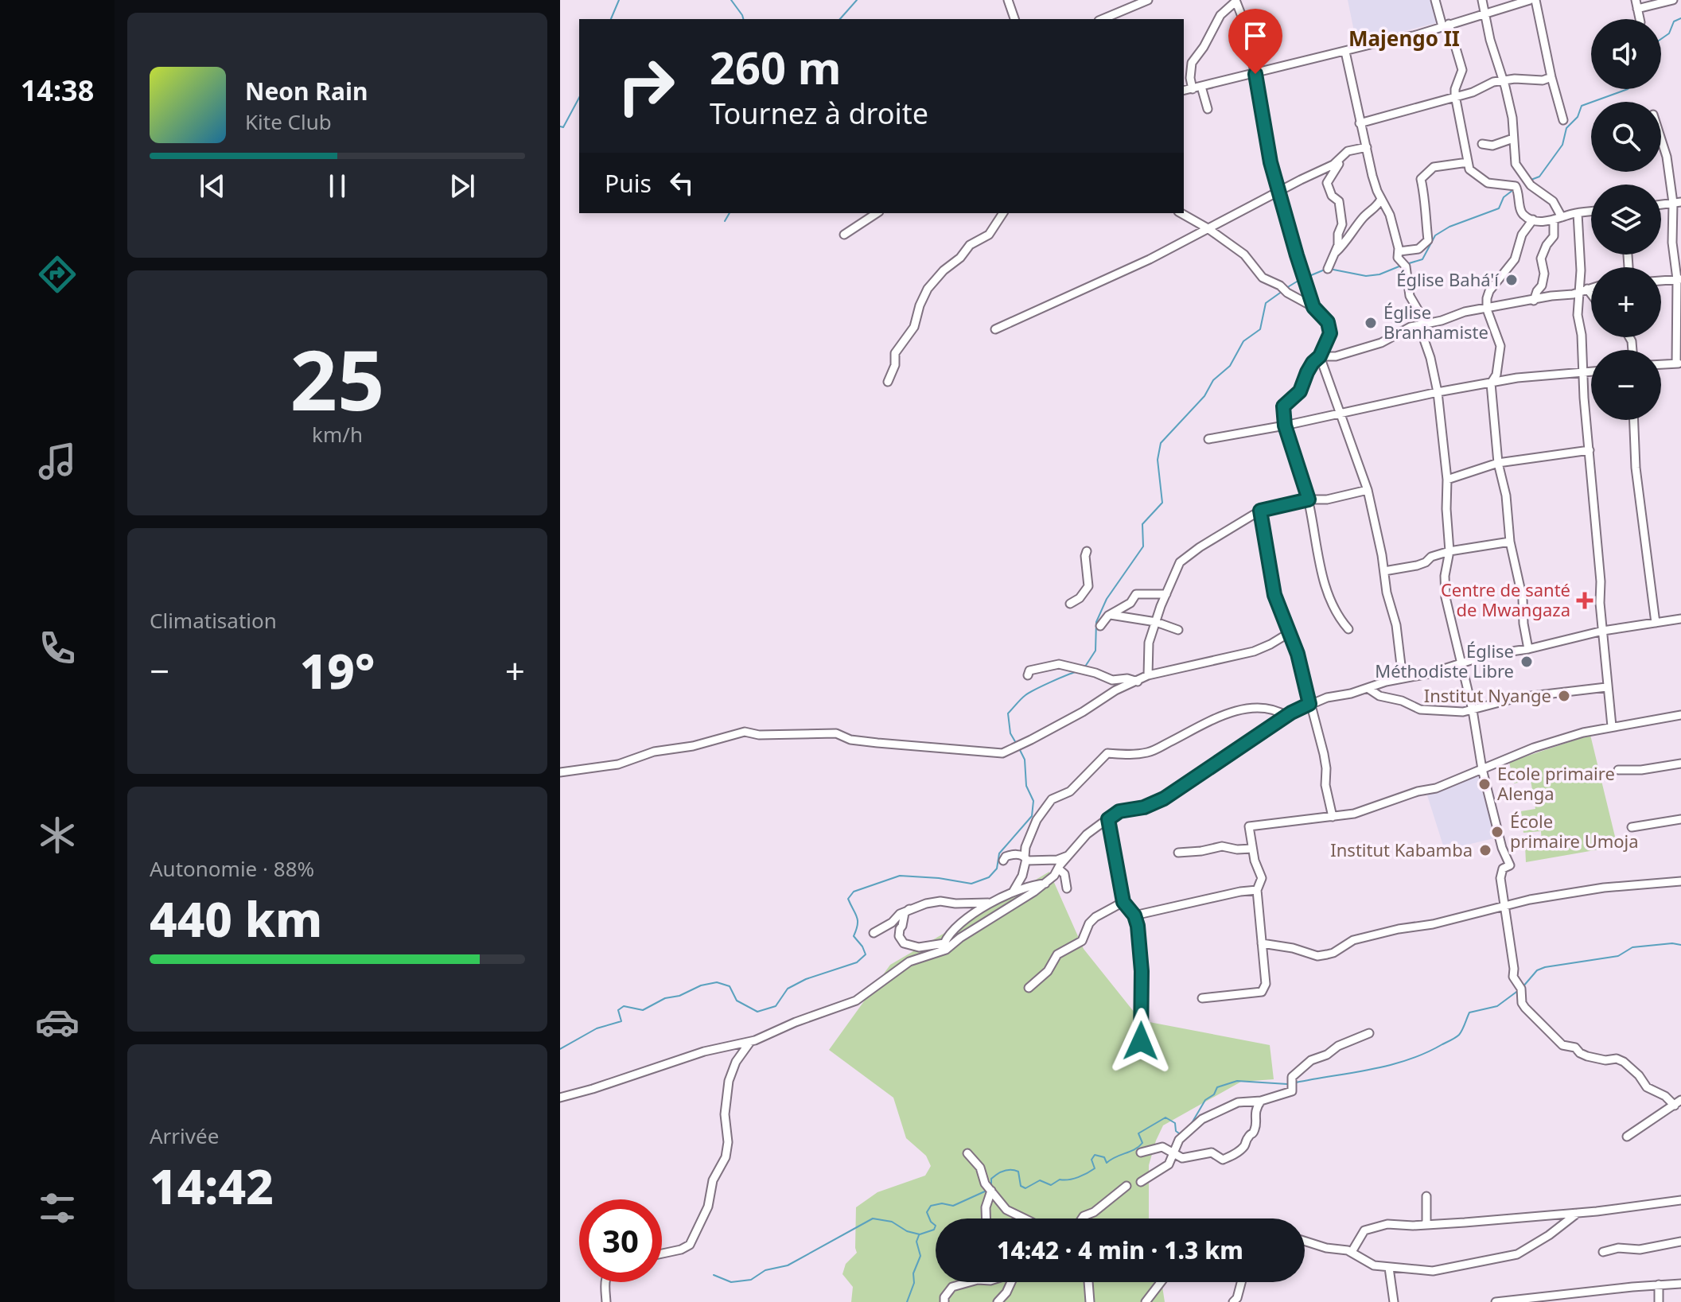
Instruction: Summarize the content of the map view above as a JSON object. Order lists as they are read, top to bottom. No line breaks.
{"districts":["Majengo II"],"places":{"other":["Église Bahá'í","Église Branhamiste","Église Méthodiste Libre","Institut Nyange","Ecole primaire Alenga","École primaire Umoja","Institut Kabamba"],"health":["Centre de santé de Mwangaza"]},"page":{"tabs":"14:38","map_buttons":["+","−"],"turn":["260 m","Tournez à droite"],"song":["Neon Rain","Kite Club"],"then":"Puis","tile":[["25","km/h"],"Climatisation",["Autonomie · 88%","440 km"],["Arrivée","14:42"]],"heat":["−","19°","+"],"limit":"30","trip":"14:42 · 4 min · 1.3 km"}}
